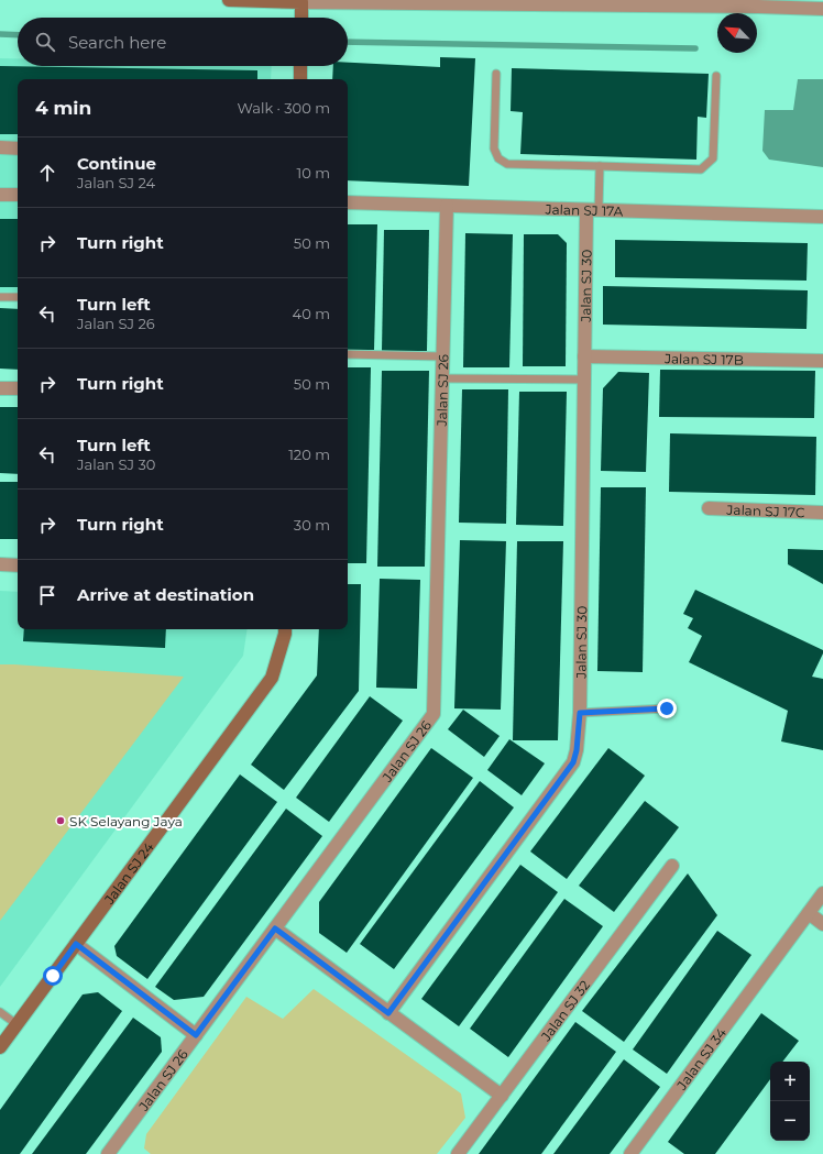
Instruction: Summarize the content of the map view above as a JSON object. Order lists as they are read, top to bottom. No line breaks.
{"streets":{"street":["Jalan SJ 17A","Jalan SJ 30","Jalan SJ 17B","Jalan SJ 26","Jalan SJ 17C","Jalan SJ 24","Jalan SJ 32","Jalan SJ 34"]},"crossings":[["Jalan SJ 17A","Jalan SJ 30"],["Jalan SJ 17A","Jalan SJ 26"],["Jalan SJ 30","Jalan SJ 17B"]],"places":["SK Selayang Jaya"],"north":"top left","page":{"search":"Search here","heading":["4 min","Walk · 300 m"],"list":[["Continue","Jalan SJ 24","10 m"],["Turn right","50 m"],["Turn left","Jalan SJ 26","40 m"],["Turn right","50 m"],["Turn left","Jalan SJ 30","120 m"],["Turn right","30 m"],"Arrive at destination"],"map_buttons":["+","−"]}}
